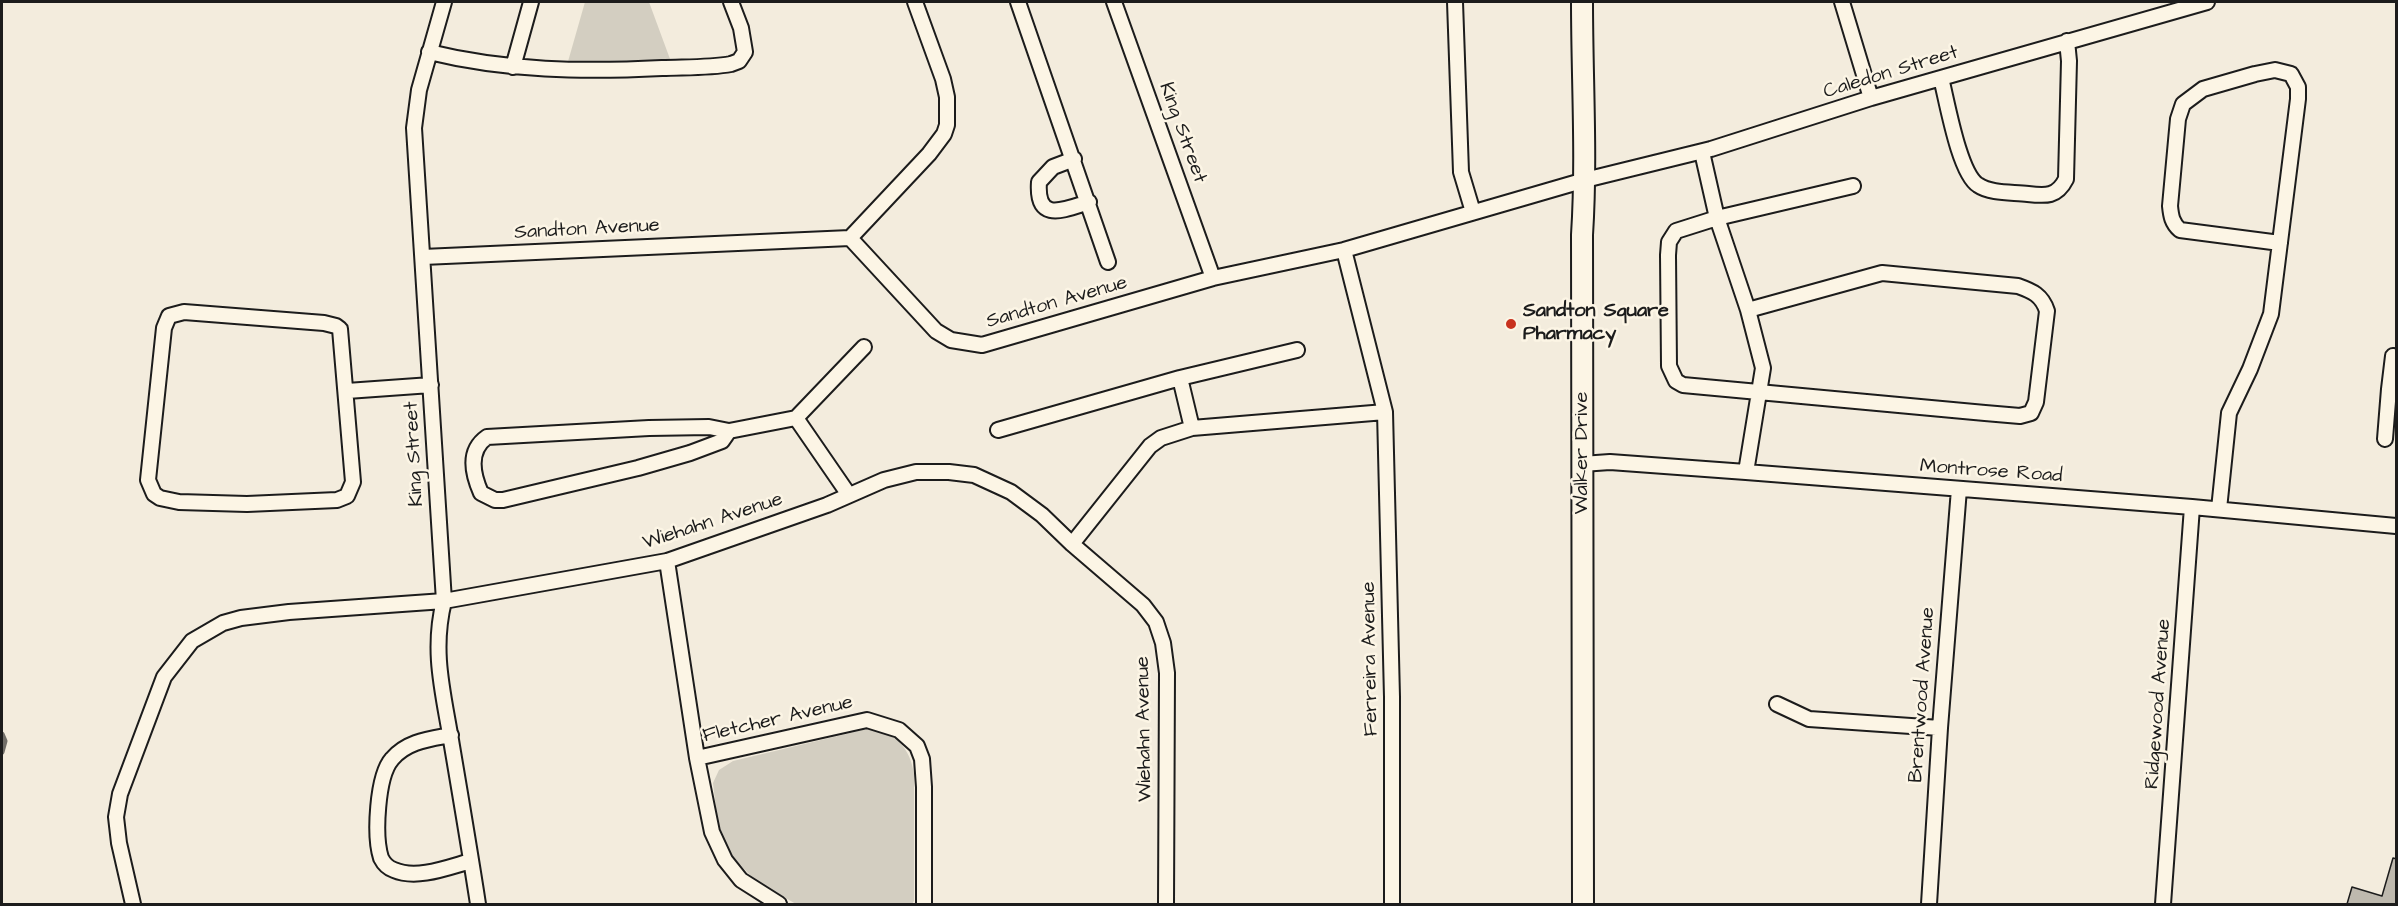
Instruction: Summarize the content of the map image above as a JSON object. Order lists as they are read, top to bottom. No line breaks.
{"streets":{"street":["Caledon Street","King Street","Sandton Avenue","Walker Drive","Montrose Road","Wiehahn Avenue","Ferreira Avenue","Brentwood Avenue","Ridgewood Avenue","Fletcher Avenue"]},"crossings":[["Caledon Street","Sandton Avenue"],["Caledon Street","Walker Drive"],["King Street","Sandton Avenue"],["King Street","Wiehahn Avenue"],["Sandton Avenue","Walker Drive"],["Sandton Avenue","Ferreira Avenue"],["Walker Drive","Montrose Road"],["Montrose Road","Brentwood Avenue"],["Montrose Road","Ridgewood Avenue"]],"places":["Sandton Square Pharmacy"]}
